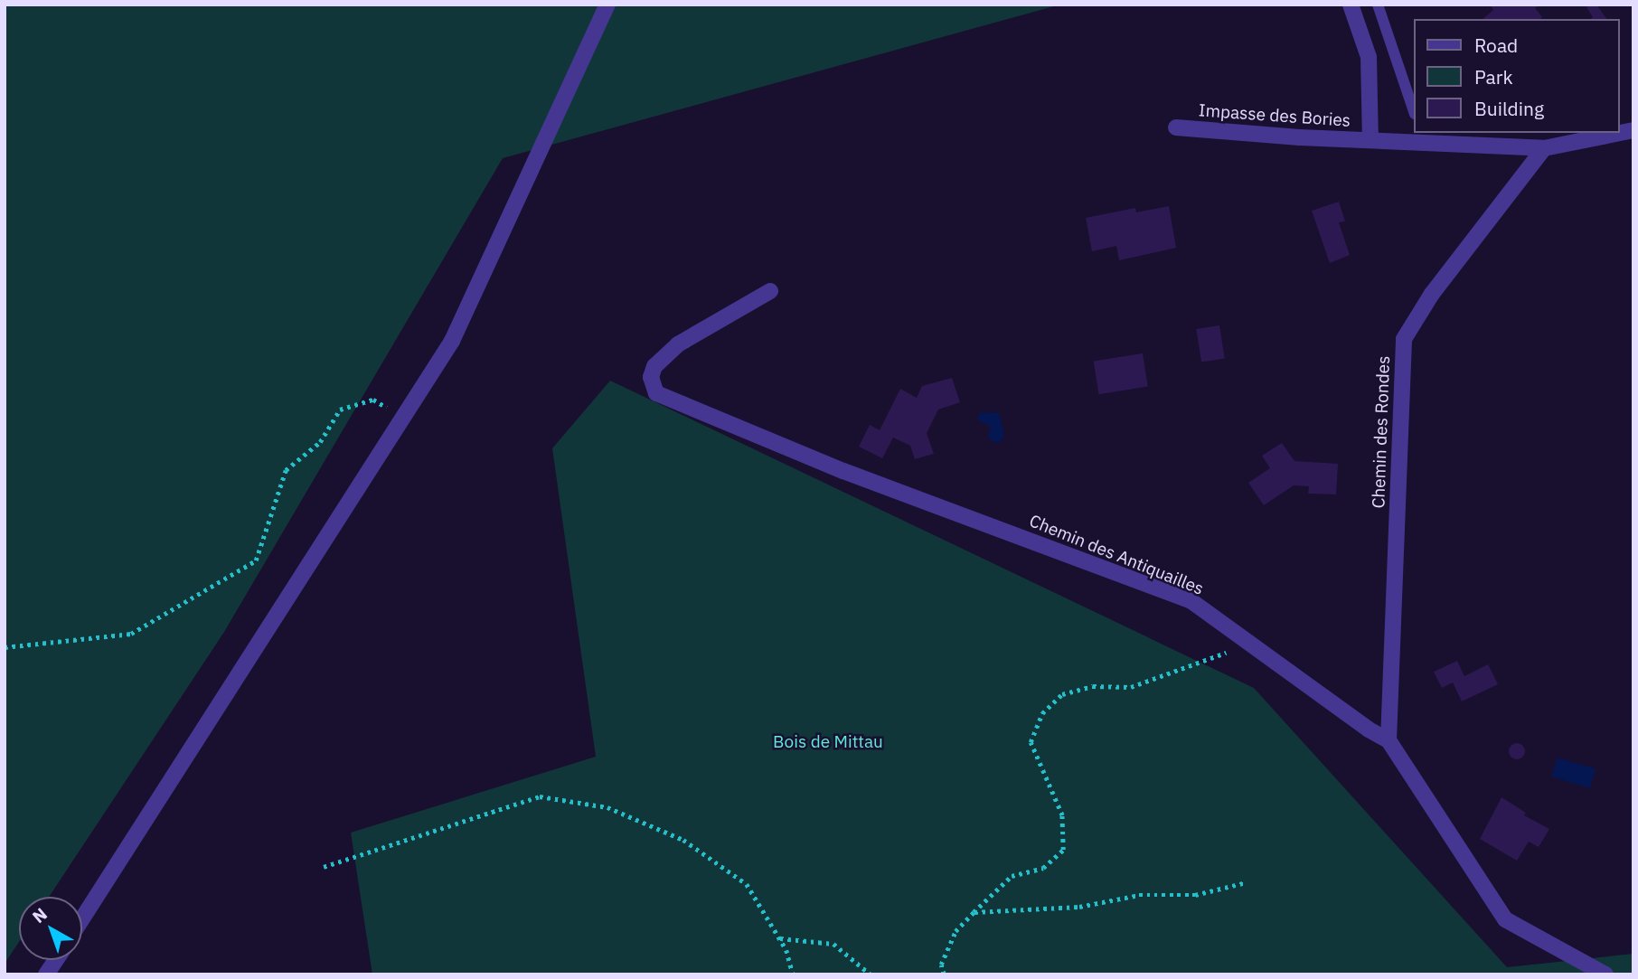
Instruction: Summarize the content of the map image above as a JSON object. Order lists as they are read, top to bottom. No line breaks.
{"streets":{"street":["Impasse des Bories","Chemin des Rondes","Chemin des Antiquailles"]},"crossings":[["Impasse des Bories","Chemin des Rondes"],["Chemin des Rondes","Chemin des Antiquailles"]],"parks":["Bois de Mittau"],"legend":["Road","Park","Building"],"north":"top left"}
